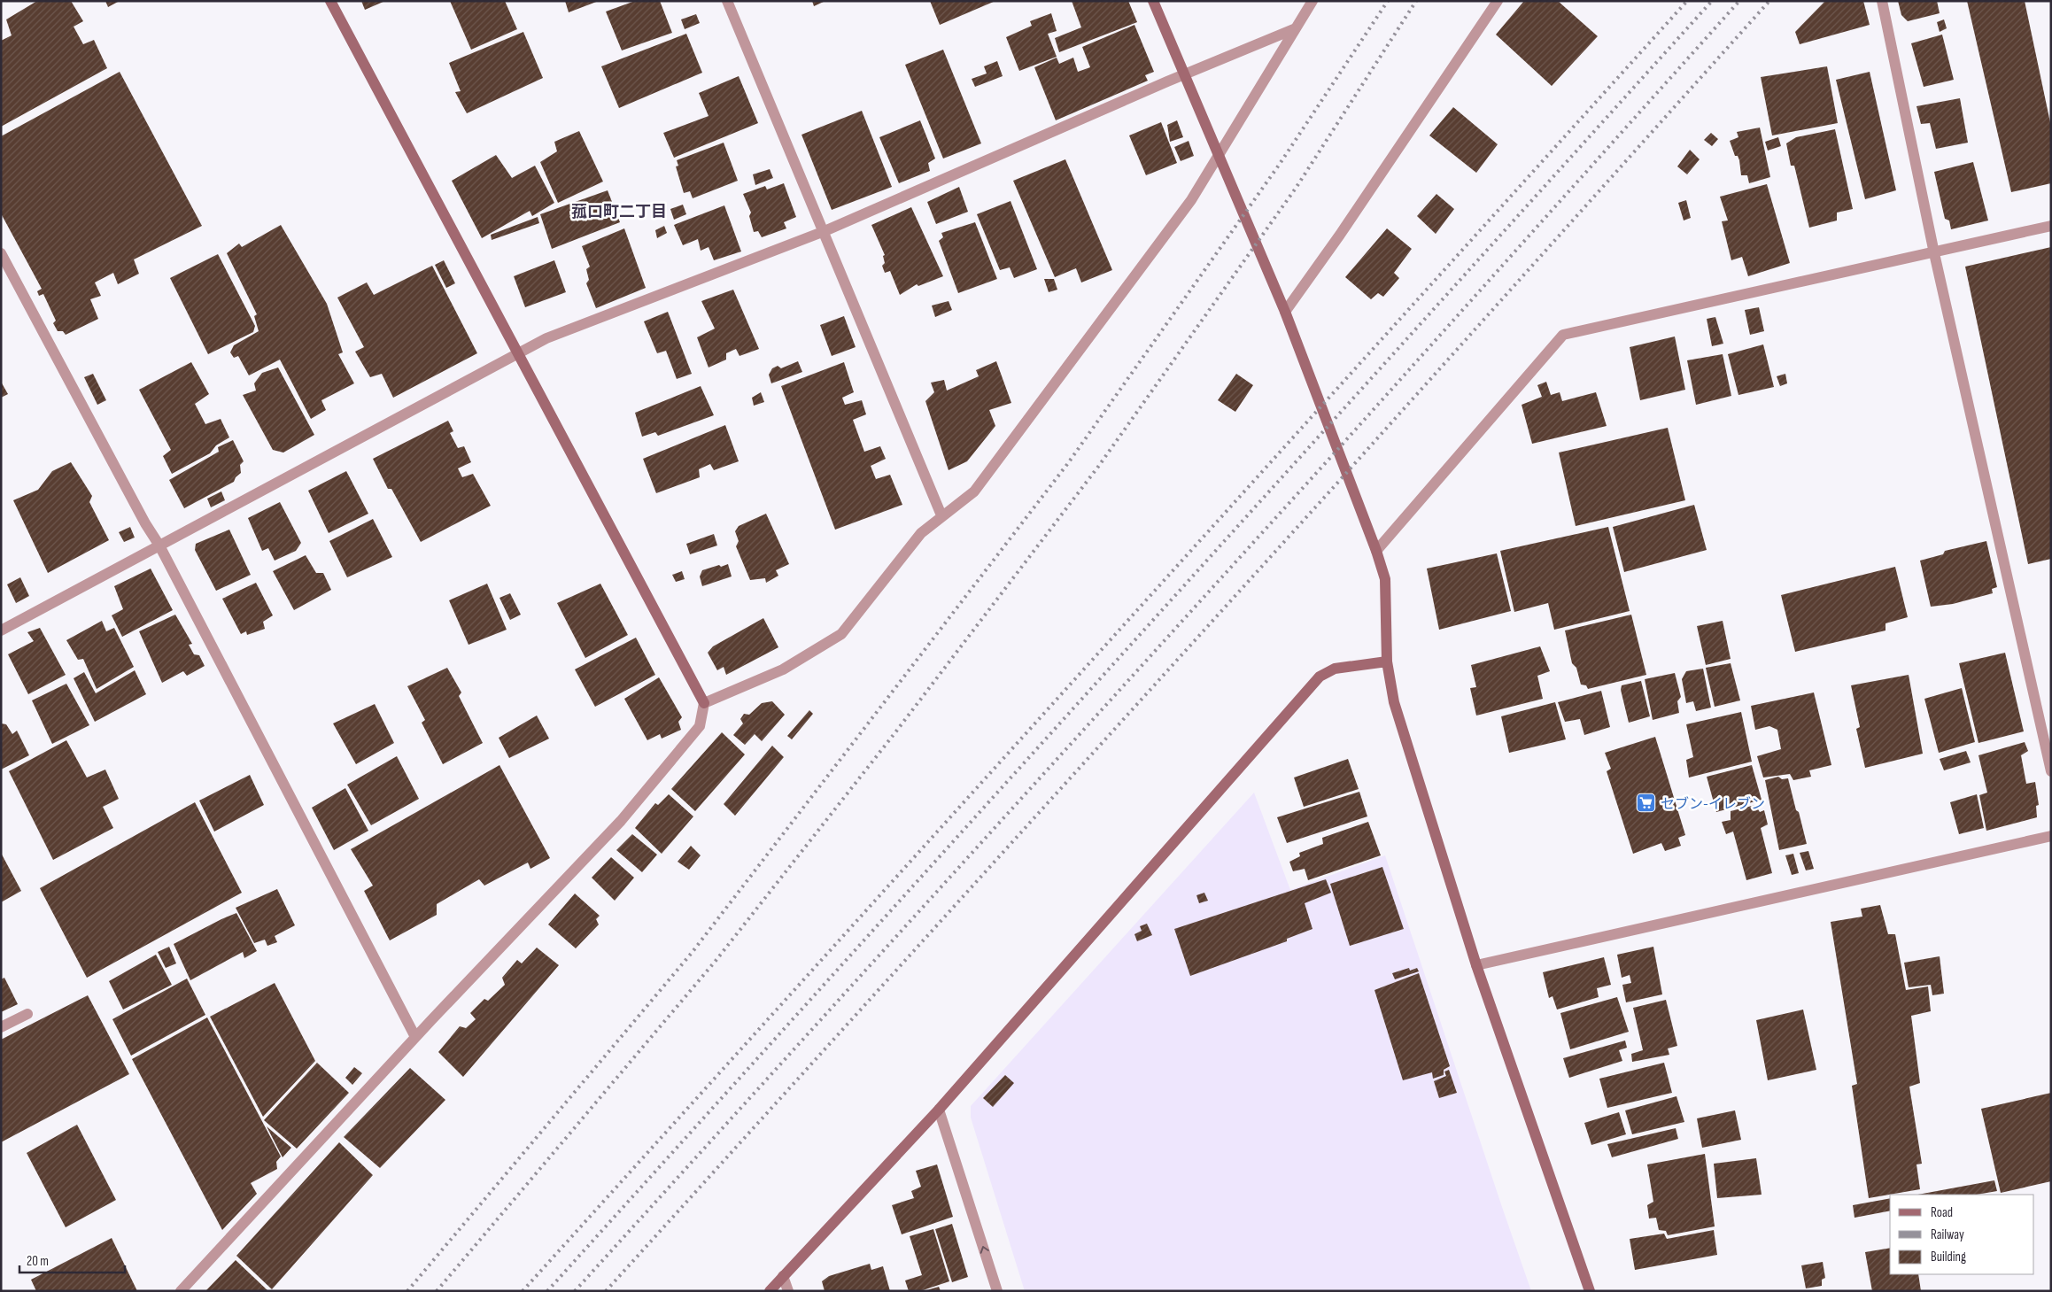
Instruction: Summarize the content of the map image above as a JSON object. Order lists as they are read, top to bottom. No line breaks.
{"districts":["菰口町二丁目"],"places":{"supermarket":["セブン-イレブン"]},"legend":["Road","Railway","Building"],"scale_bar":"20 m"}
